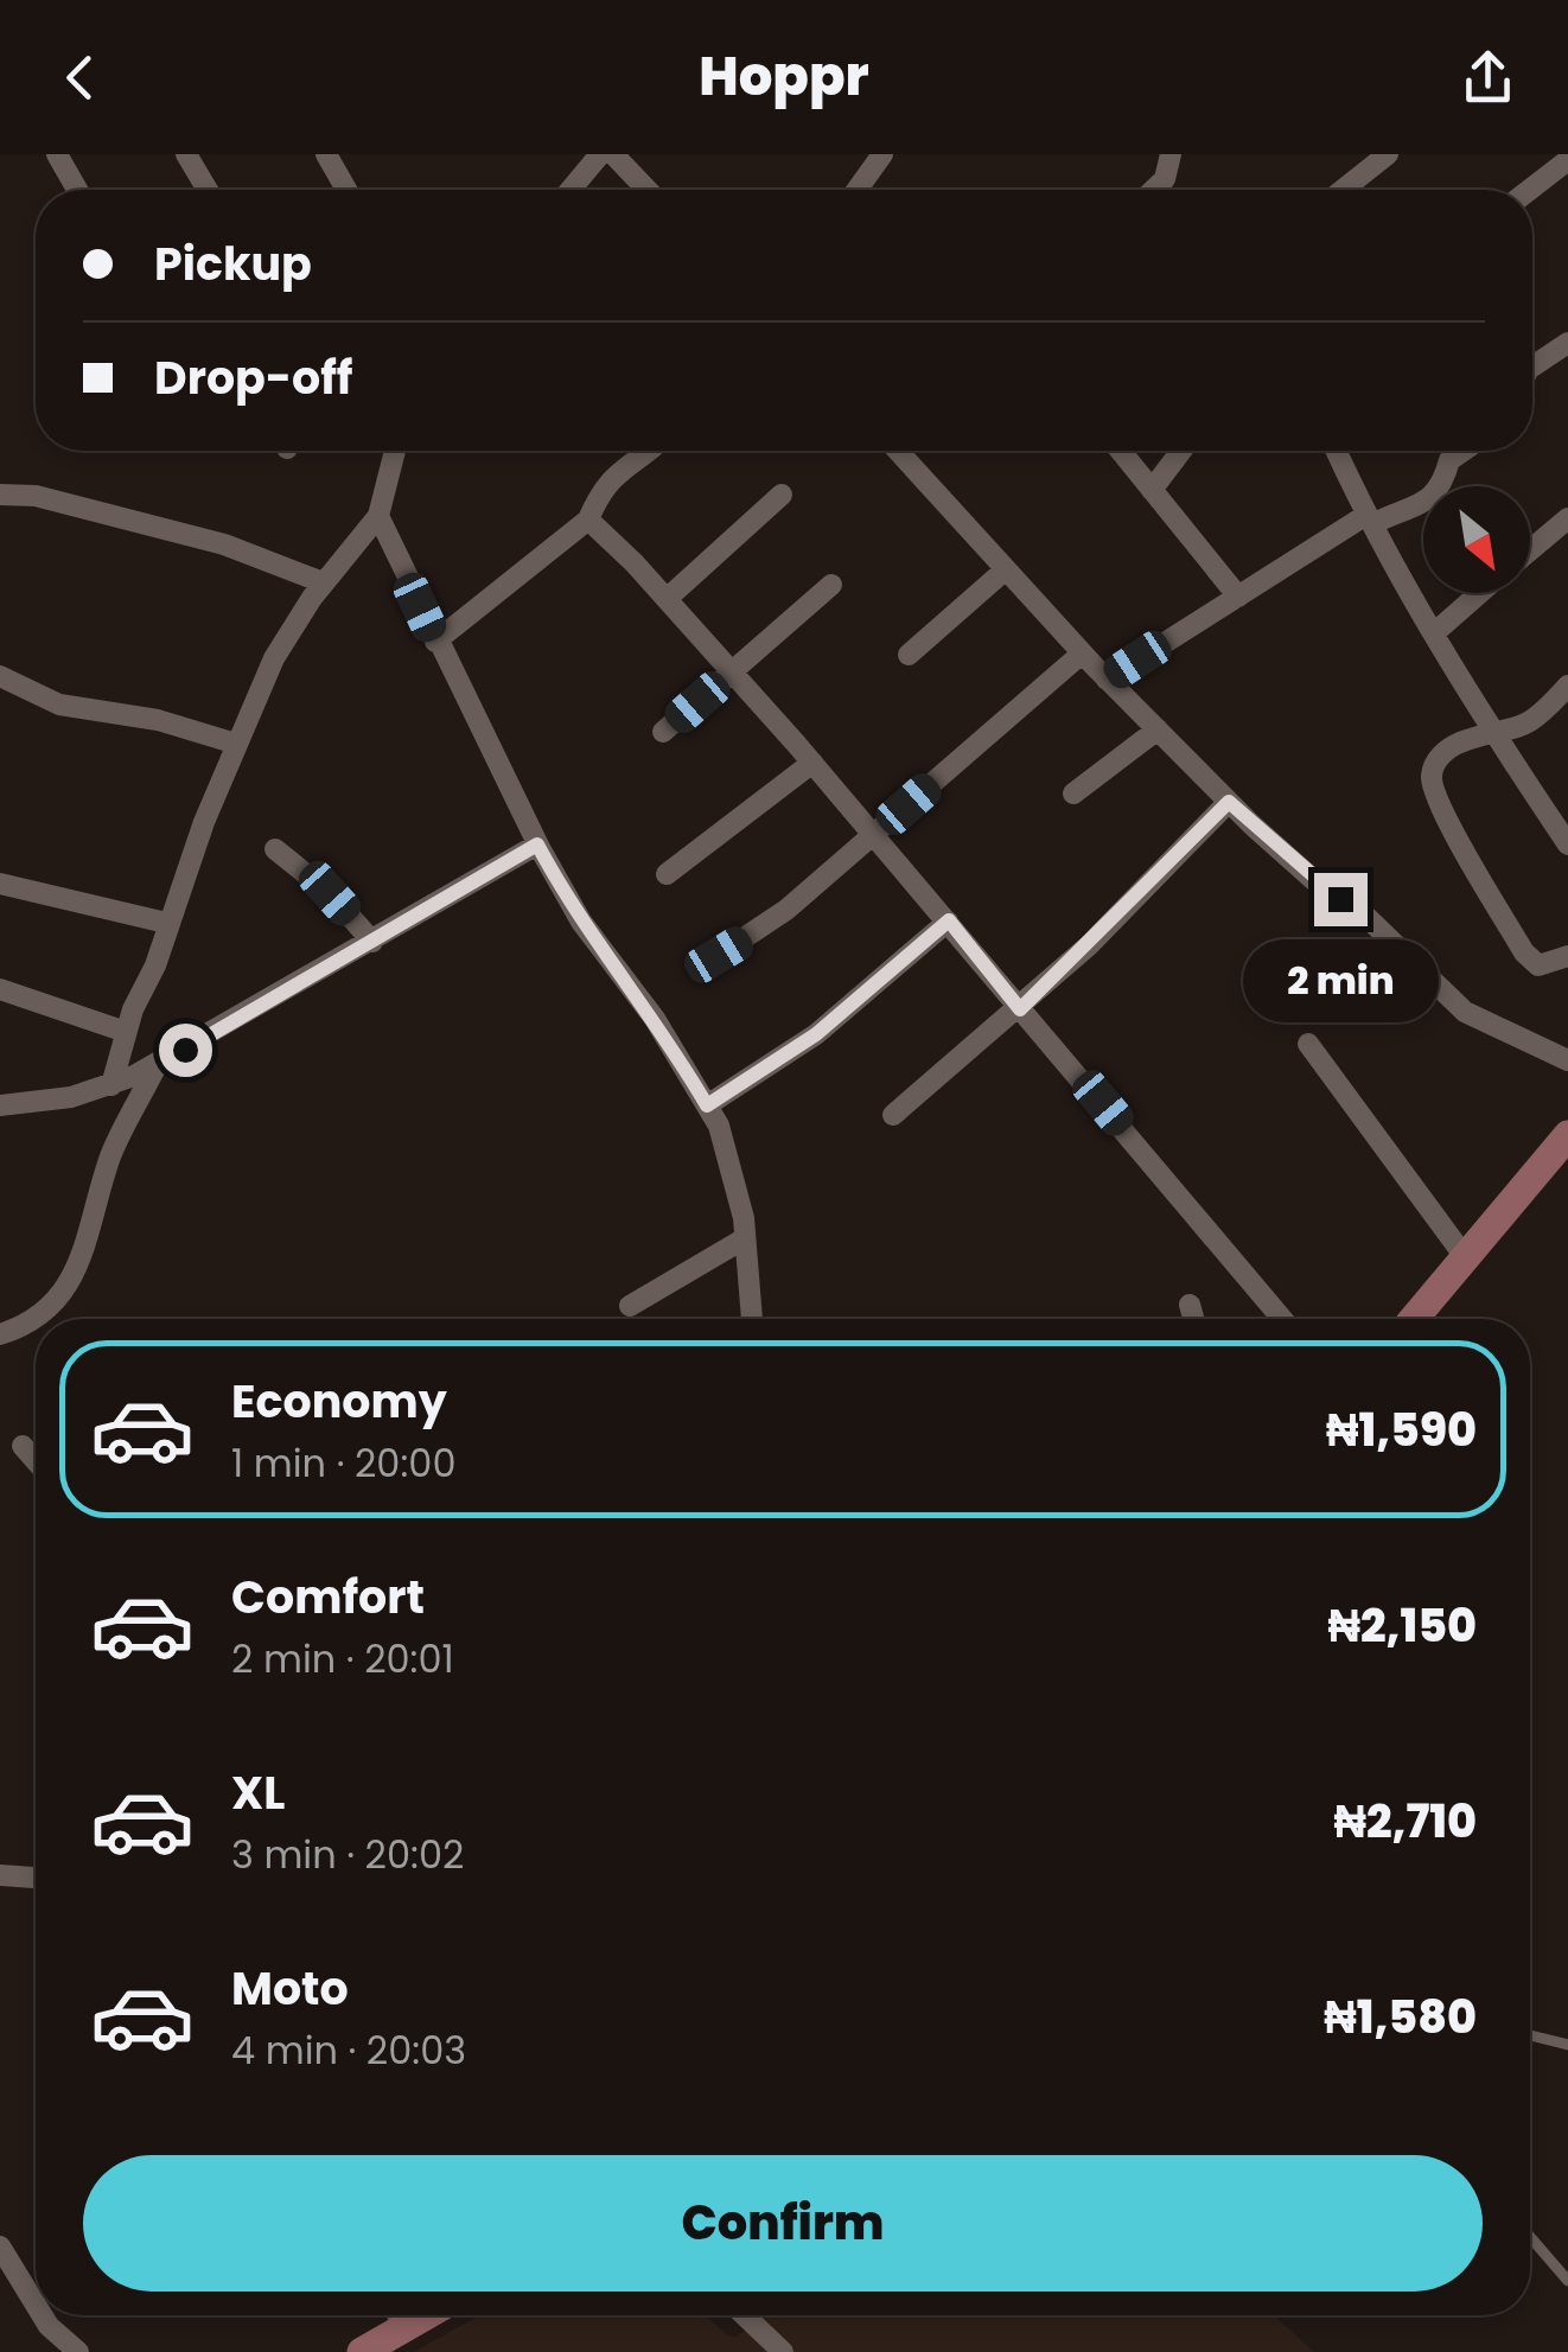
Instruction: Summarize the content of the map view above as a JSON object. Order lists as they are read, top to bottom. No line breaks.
{"north":"bottom right","page":{"header":"Hoppr","banner":["Pickup","Drop-off"],"bubble":"2 min","list":[{"name":"Economy","note":"1 min · 20:00","value":"₦1,590"},{"name":"Comfort","note":"2 min · 20:01","value":"₦2,150"},{"name":"XL","note":"3 min · 20:02","value":"₦2,710"},{"name":"Moto","note":"4 min · 20:03","value":"₦1,580"}],"buttons":"Confirm"}}
